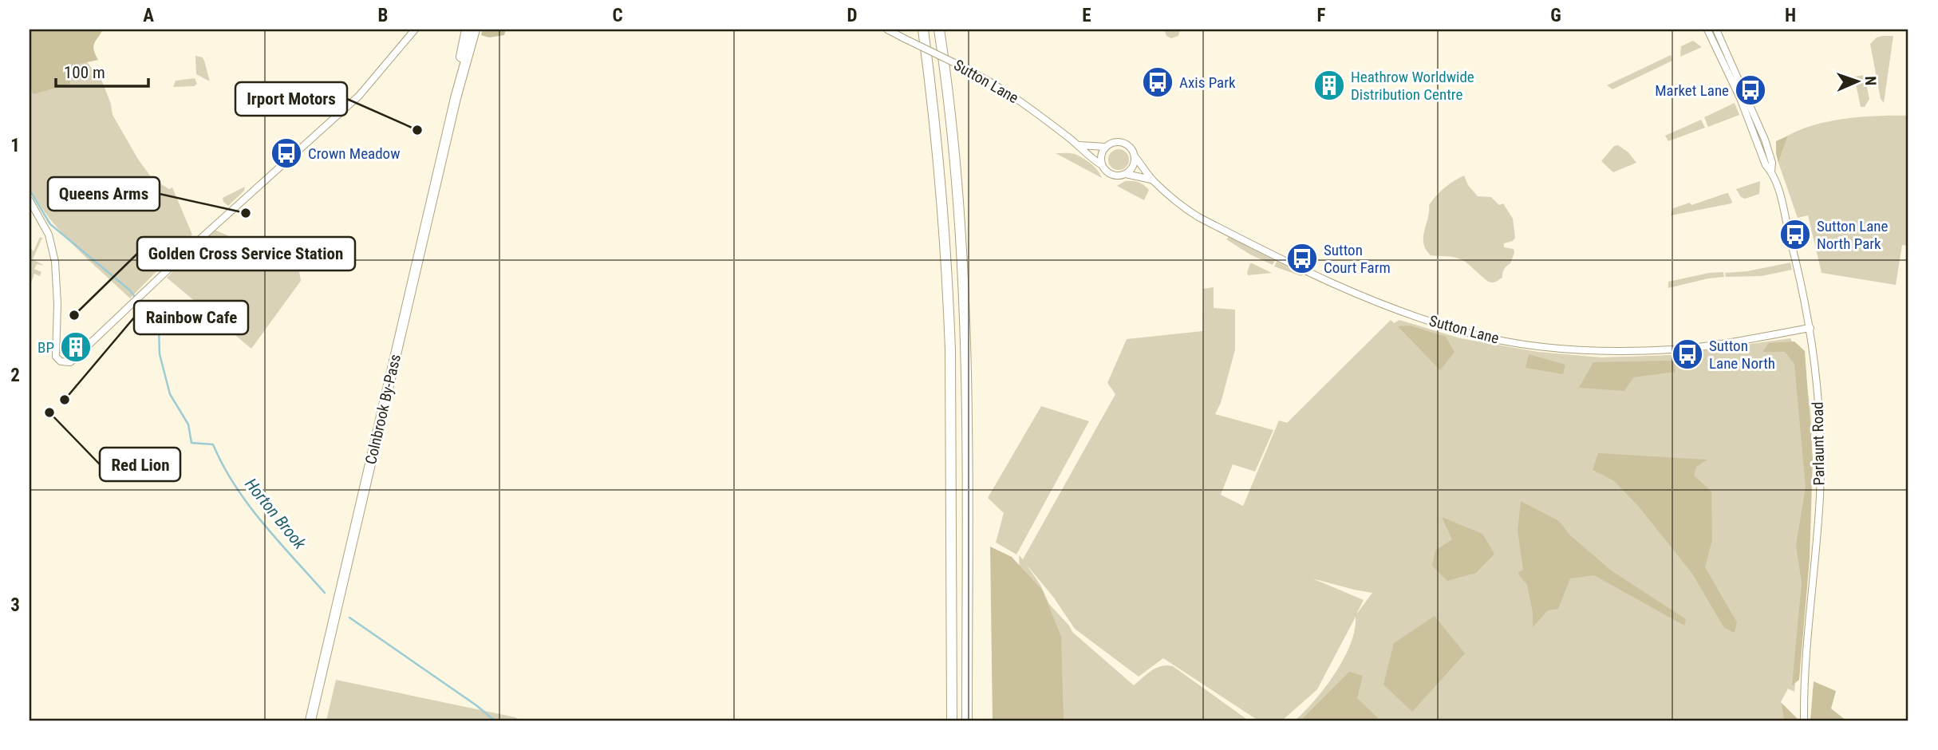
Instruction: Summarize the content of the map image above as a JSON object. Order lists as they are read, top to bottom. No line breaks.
{"streets":{"highway":["Colnbrook By-Pass"],"street":["Sutton Lane","Parlaunt Road"]},"crossings":[["Sutton Lane","Parlaunt Road"]],"water":["Horton Brook"],"places":{"bus stop":["Axis Park","Market Lane","Crown Meadow","Sutton Lane North Park","Sutton Court Farm","Sutton Lane North"],"building":["Heathrow Worldwide Distribution Centre","BP"],"other":["Irport Motors","Queens Arms","Golden Cross Service Station","Rainbow Cafe","Red Lion"]},"scale_bar":"100 m","north":"right","grid":{"columns":["A","B","C","D","E","F","G","H"],"rows":["1","2","3"]}}
